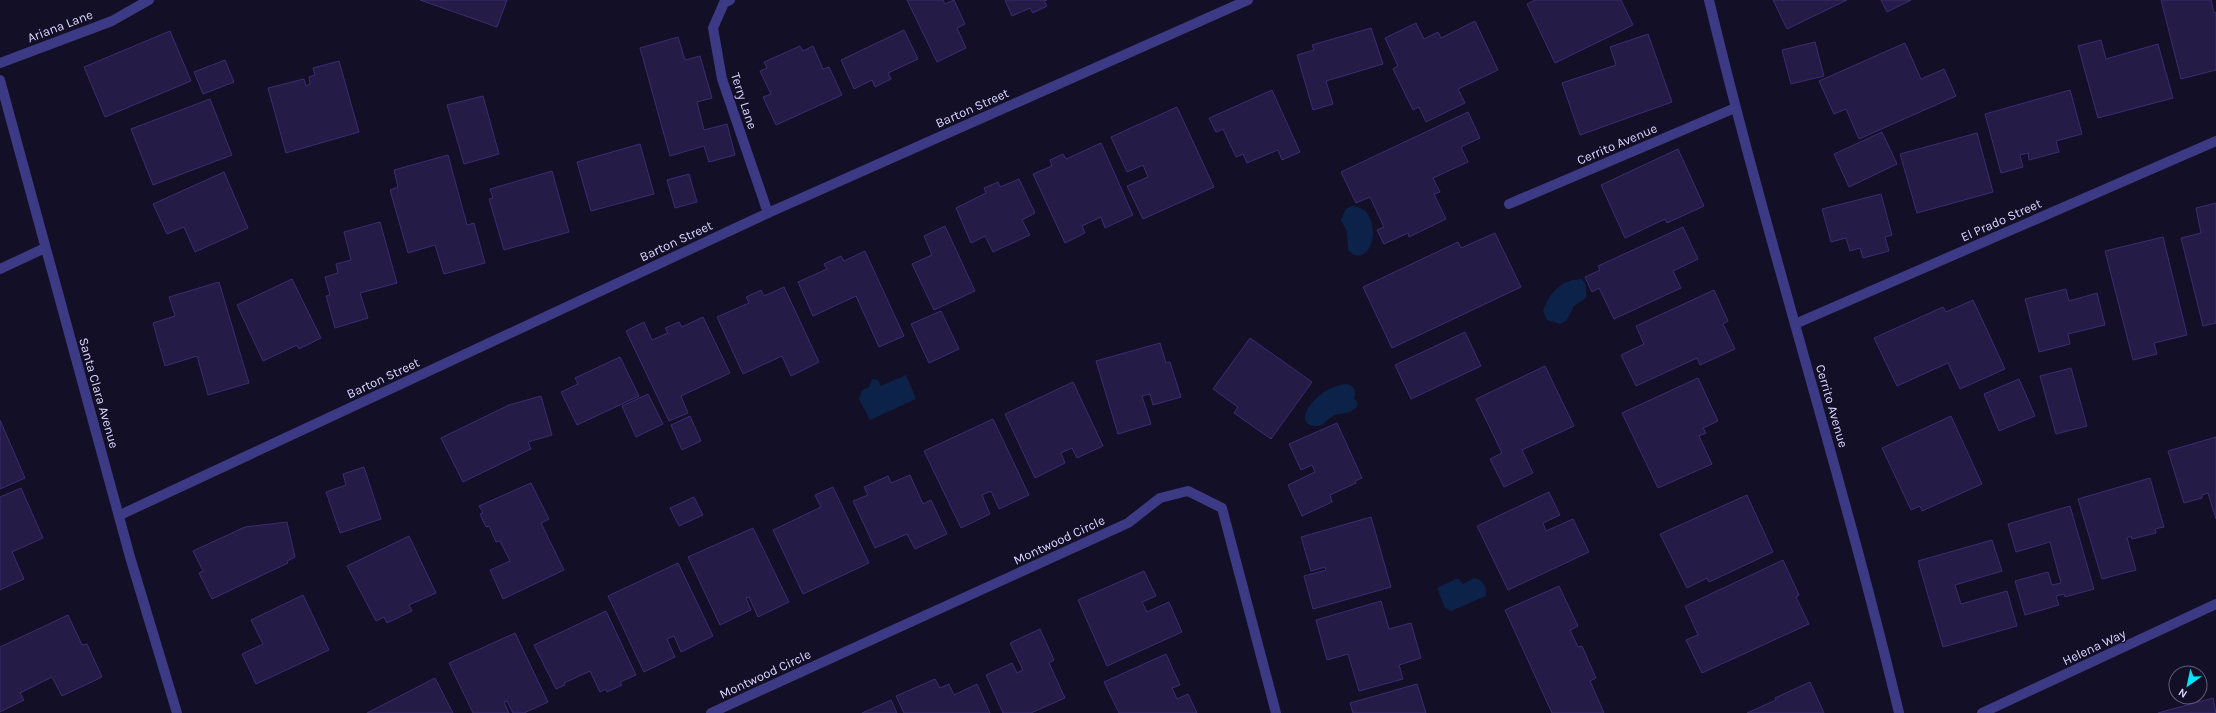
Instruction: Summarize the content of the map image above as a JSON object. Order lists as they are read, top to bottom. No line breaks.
{"streets":{"street":["Ariana Lane","Terry Lane","Barton Street","Cerrito Avenue","El Prado Street","Santa Clara Avenue","Montwood Circle","Helena Way"]},"crossings":[["Terry Lane","Barton Street"],["Barton Street","Santa Clara Avenue"],["Cerrito Avenue","El Prado Street"]],"north":"bottom left"}
